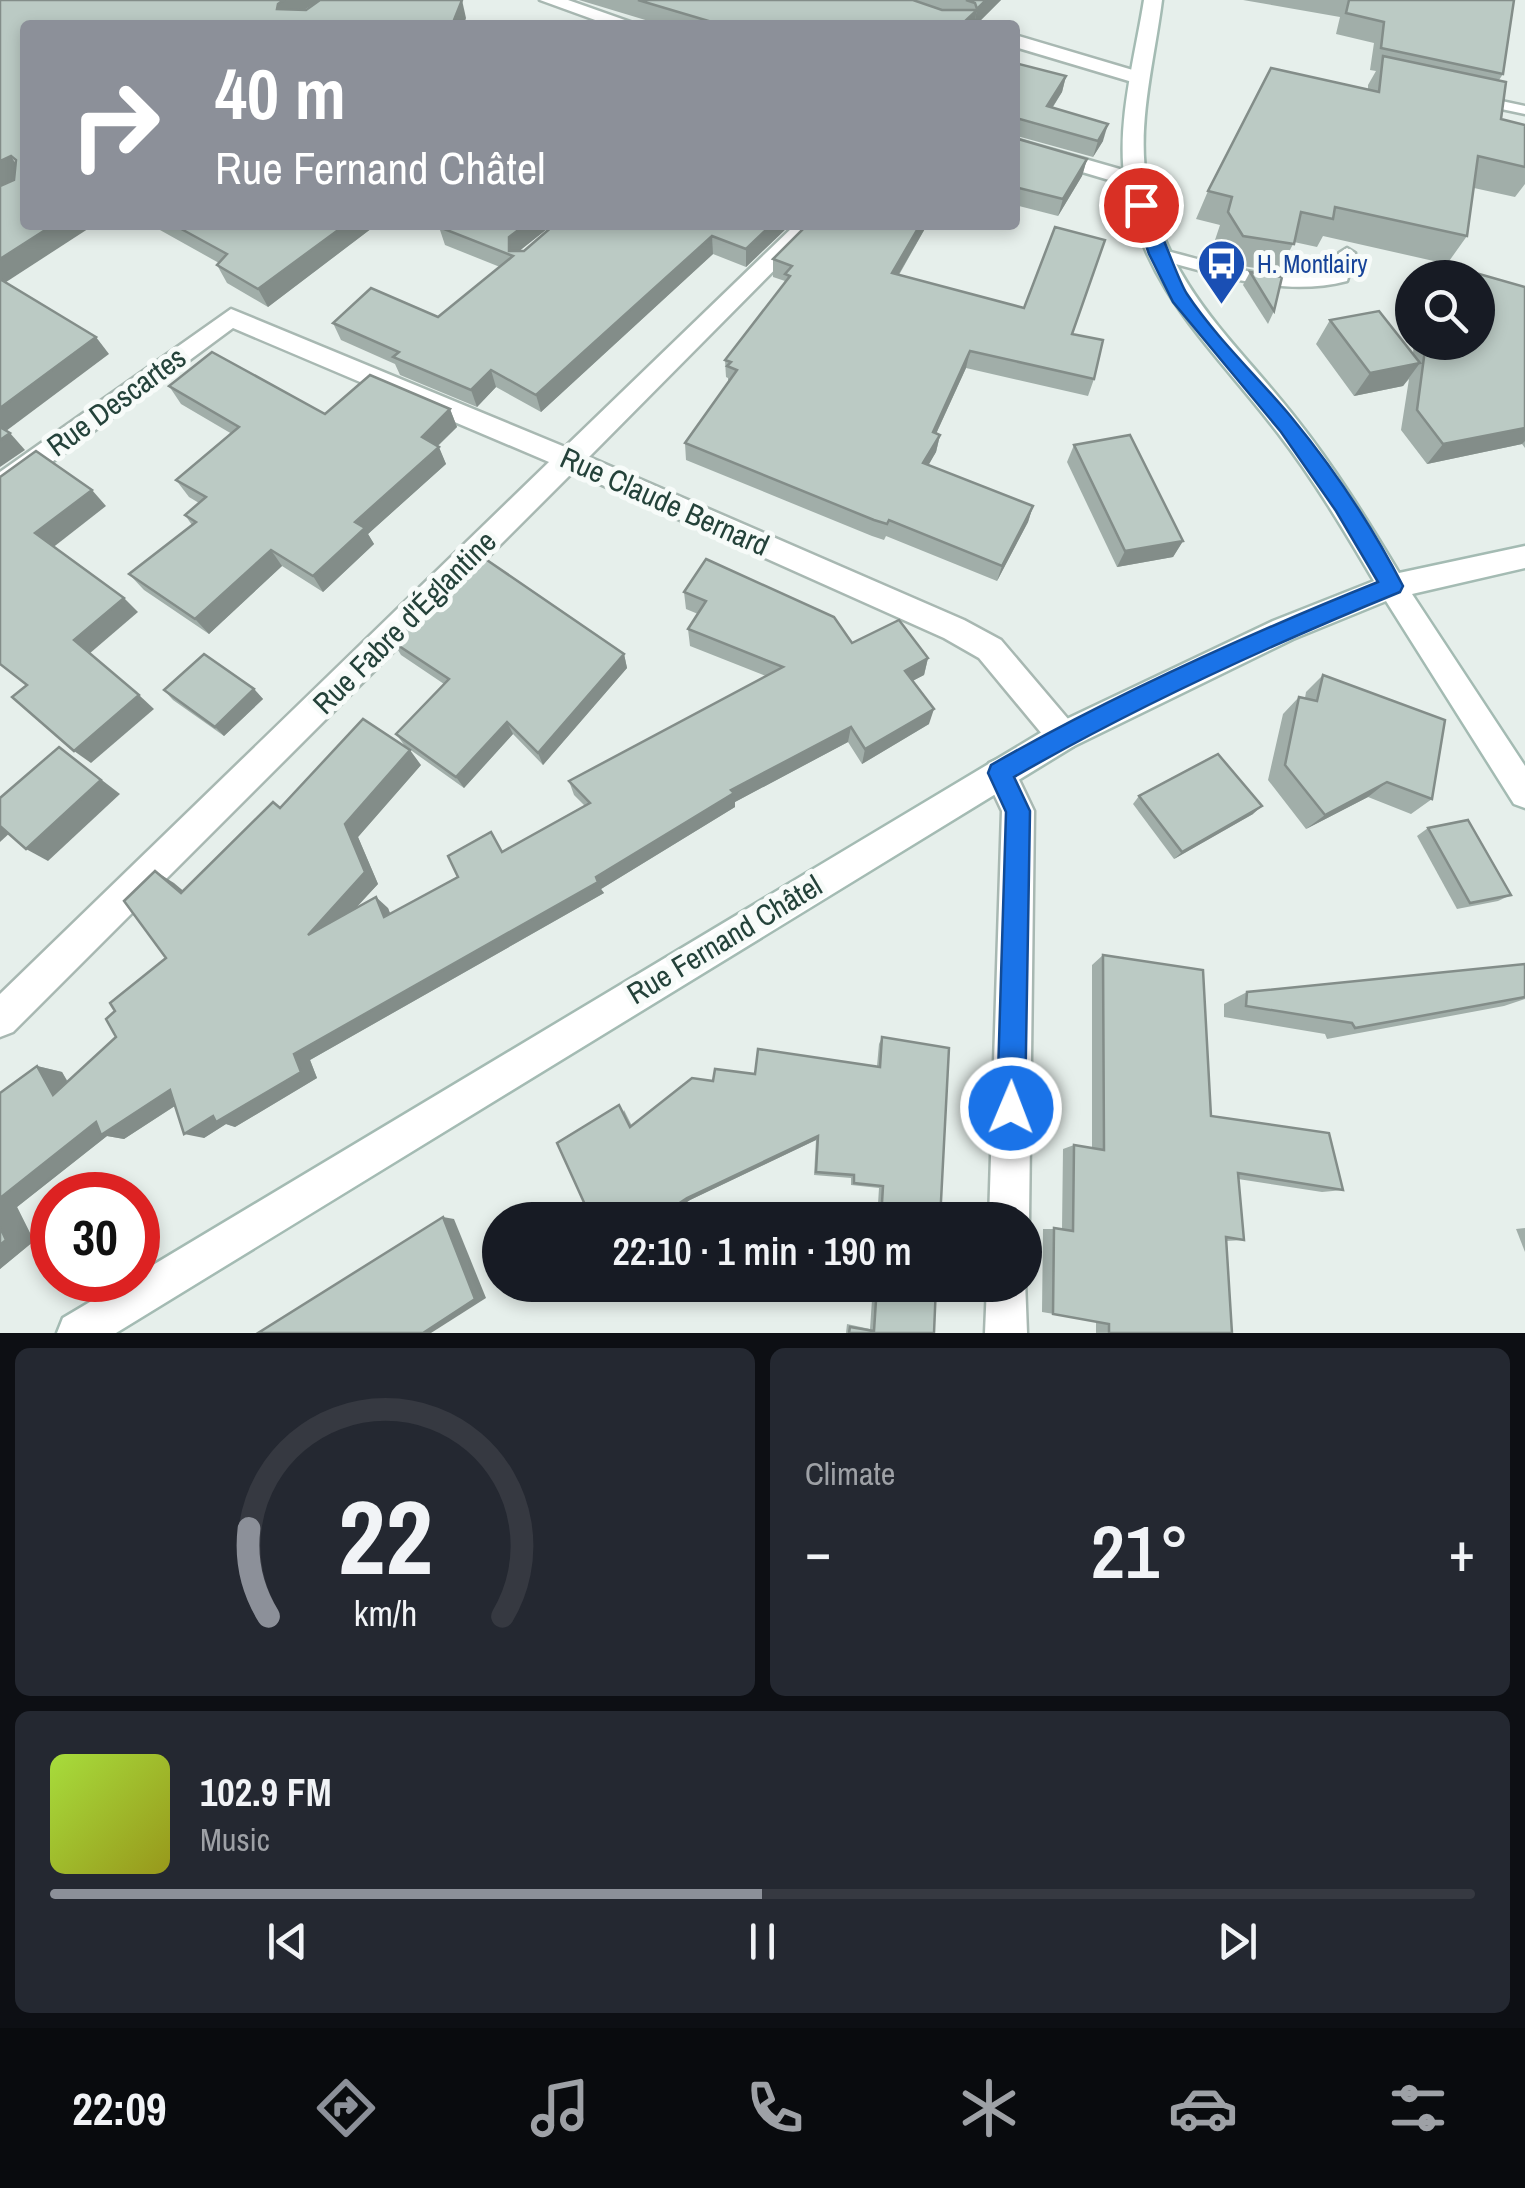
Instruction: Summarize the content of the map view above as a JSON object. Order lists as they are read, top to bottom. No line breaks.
{"streets":{"street":["Rue Descartes","Rue Claude Bernard","Rue Fabre d'Églantine","Rue Fernand Châtel"]},"crossings":[["Rue Descartes","Rue Claude Bernard"],["Rue Claude Bernard","Rue Fabre d'Églantine"],["Rue Claude Bernard","Rue Fernand Châtel"]],"places":{"bus stop":["H. Montlairy"]},"page":{"turn":["40 m","Rue Fernand Châtel"],"limit":"30","trip":"22:10 · 1 min · 190 m","tile":"Climate","heat":["−","21°","+"],"song":["102.9 FM","Music"],"tabs":"22:09","gauge":["22","km/h"]}}
